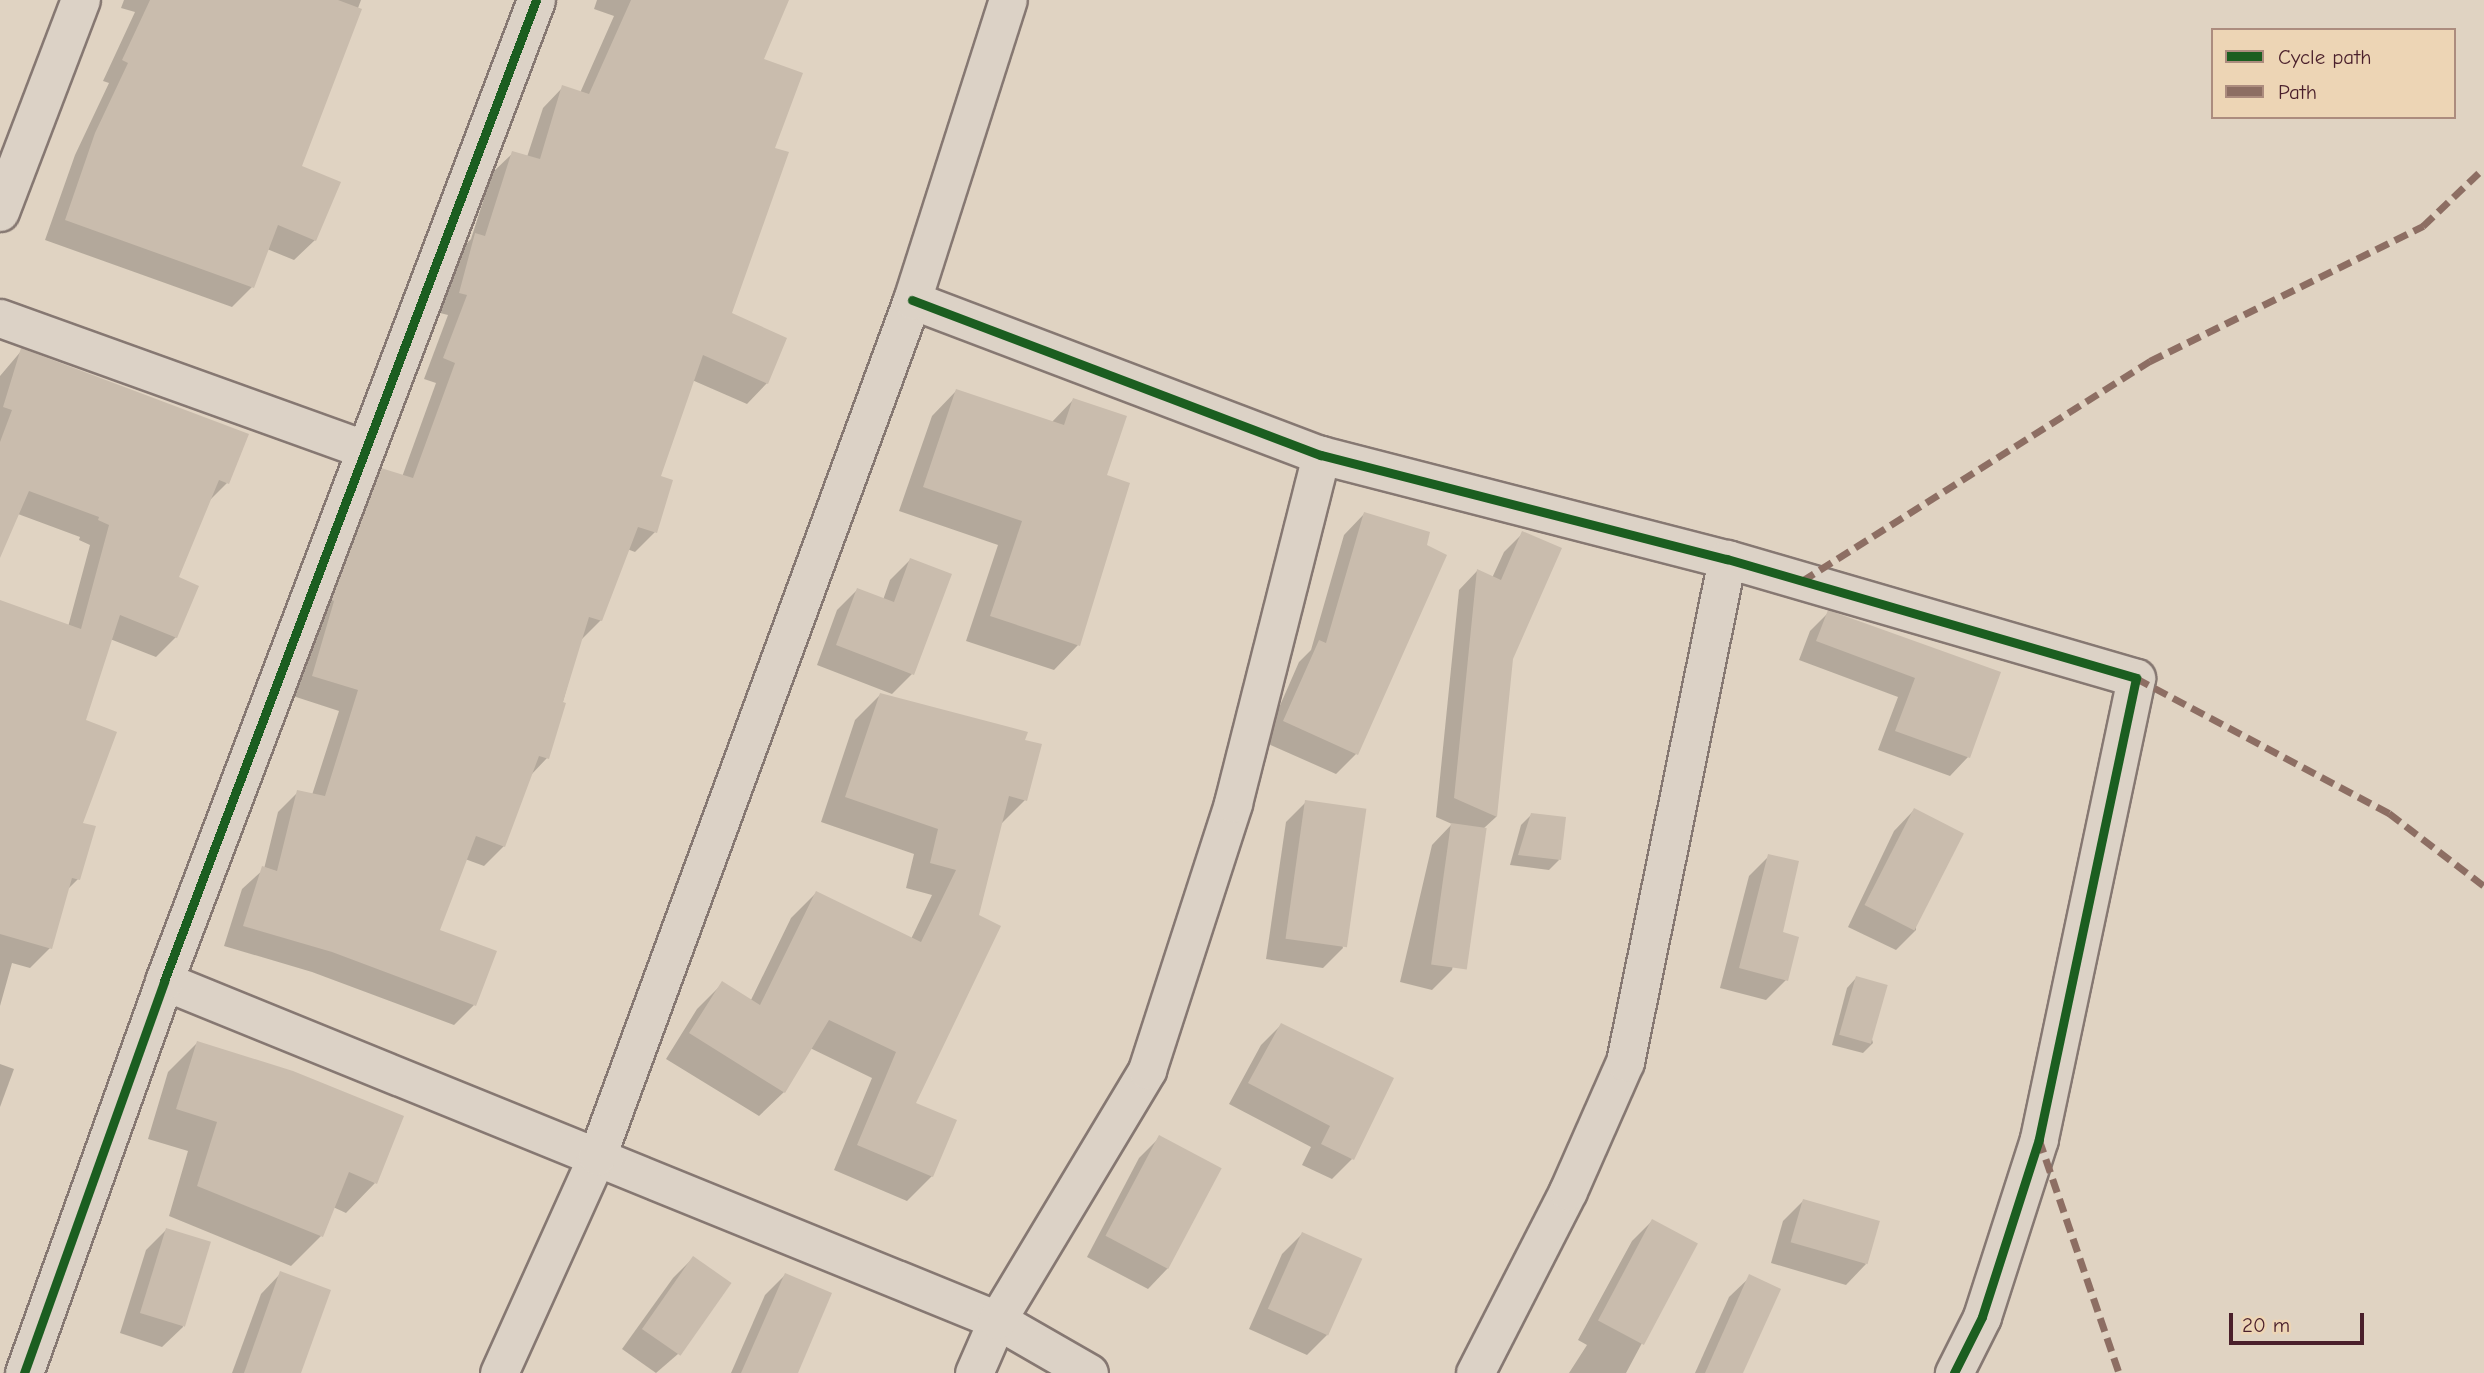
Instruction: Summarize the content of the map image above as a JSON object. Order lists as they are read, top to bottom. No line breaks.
{"legend":["Cycle path","Path"],"scale_bar":"20 m"}
